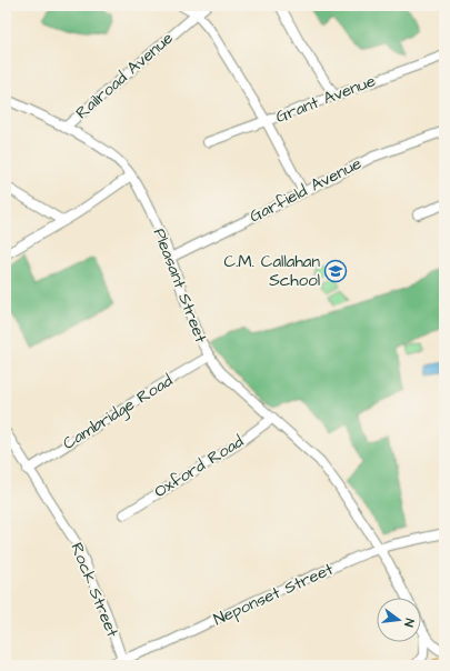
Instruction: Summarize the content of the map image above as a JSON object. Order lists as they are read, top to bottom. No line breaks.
{"streets":{"street":["Railroad Avenue","Grant Avenue","Garfield Avenue","Pleasant Street","Cambridge Road","Oxford Road","Rock Street","Neponset Street"]},"crossings":[["Railroad Avenue","Pleasant Street"],["Garfield Avenue","Pleasant Street"],["Pleasant Street","Cambridge Road"],["Pleasant Street","Oxford Road"],["Pleasant Street","Neponset Street"],["Cambridge Road","Rock Street"],["Rock Street","Neponset Street"]],"places":{"school or university":["C.M. Callahan School"]},"north":"right"}
